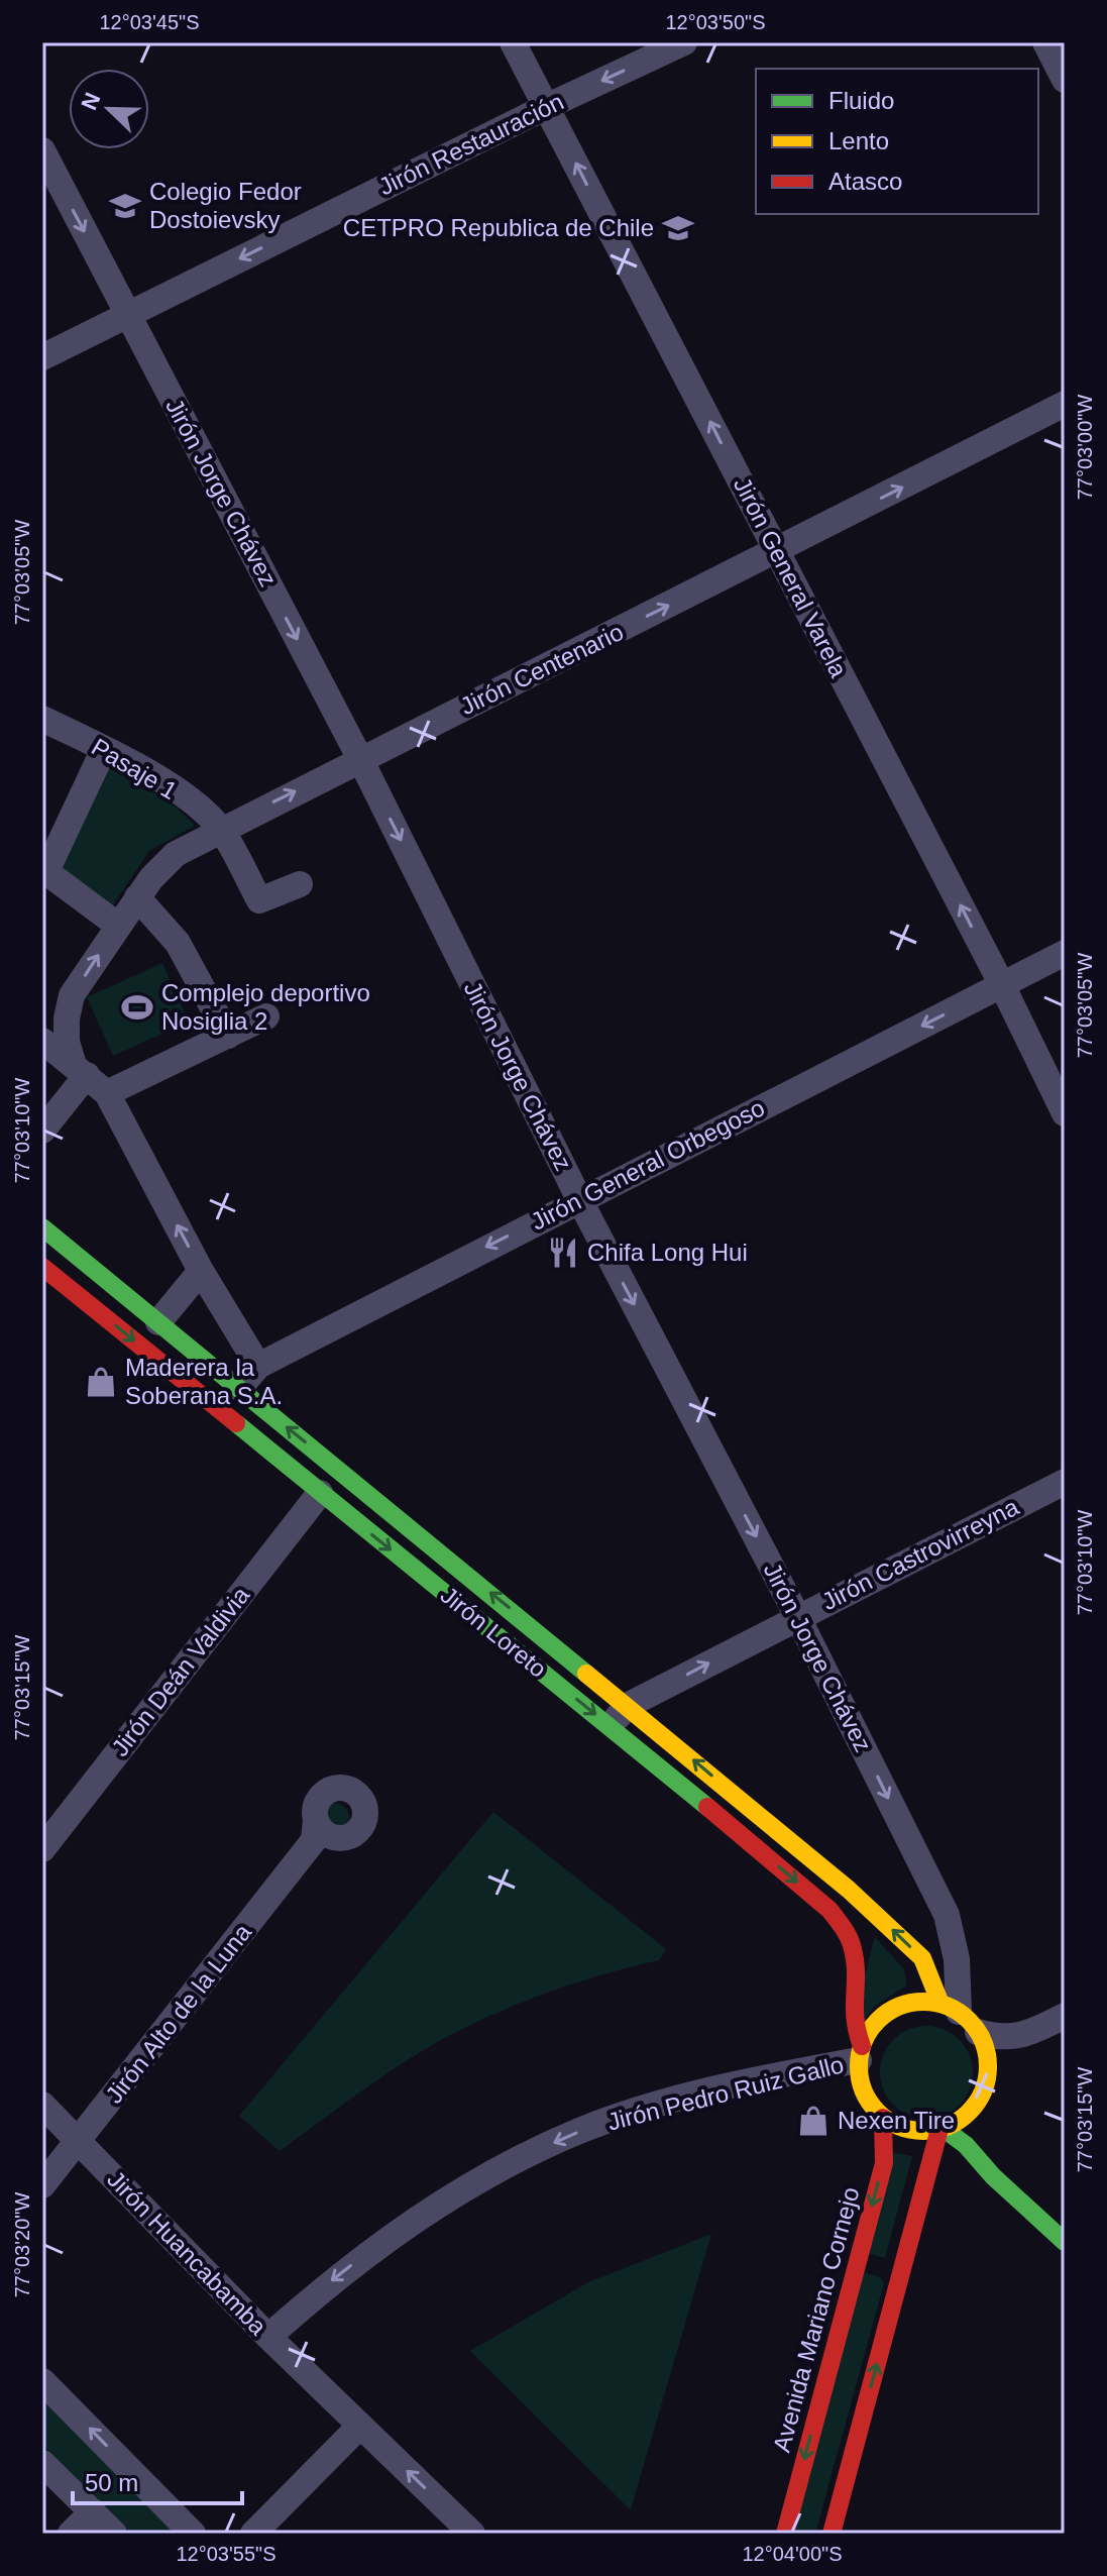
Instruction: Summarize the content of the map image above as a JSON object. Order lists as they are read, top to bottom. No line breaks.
{"streets":{"main road":["Jirón Loreto","Avenida Mariano Cornejo"],"street":["Jirón Restauración","Jirón Jorge Chávez","Jirón General Varela","Jirón Centenario","Pasaje 1","Jirón General Orbegoso","Jirón Castrovirreyna","Jirón Deán Valdivia","Jirón Alto de la Luna","Jirón Pedro Ruiz Gallo","Jirón Huancabamba"]},"crossings":[["Jirón Restauración","Jirón Jorge Chávez"],["Jirón Restauración","Jirón General Varela"],["Jirón Jorge Chávez","Jirón Centenario"],["Jirón Jorge Chávez","Jirón General Orbegoso"],["Jirón Jorge Chávez","Jirón Castrovirreyna"],["Jirón Jorge Chávez","Jirón Loreto"],["Jirón Jorge Chávez","Jirón Pedro Ruiz Gallo"],["Jirón Jorge Chávez","Avenida Mariano Cornejo"],["Jirón General Varela","Jirón Centenario"],["Jirón General Varela","Jirón General Orbegoso"],["Jirón Centenario","Pasaje 1"],["Jirón General Orbegoso","Jirón Loreto"],["Jirón Castrovirreyna","Jirón Loreto"],["Jirón Loreto","Jirón Deán Valdivia"],["Jirón Loreto","Jirón Pedro Ruiz Gallo"],["Jirón Loreto","Avenida Mariano Cornejo"],["Jirón Alto de la Luna","Jirón Huancabamba"],["Jirón Pedro Ruiz Gallo","Jirón Huancabamba"],["Jirón Pedro Ruiz Gallo","Avenida Mariano Cornejo"]],"one_way":["Jirón Restauración","Jirón Jorge Chávez","Jirón General Varela","Jirón Centenario","Jirón General Orbegoso","Jirón Castrovirreyna","Jirón Pedro Ruiz Gallo"],"places":{"school or university":["Colegio Fedor Dostoievsky","CETPRO Republica de Chile"],"sports":["Complejo deportivo Nosiglia 2"],"restaurant":["Chifa Long Hui"],"shop":["Maderera la Soberana S.A.","Nexen Tire"]},"legend":["Fluido","Lento","Atasco"],"scale_bar":"50 m","north":"top left","coordinates":["12°03'45\"S","12°03'50\"S","77°03'00\"W","77°03'05\"W","77°03'10\"W","77°03'15\"W","77°03'20\"W","12°03'55\"S","12°04'00\"S"]}
